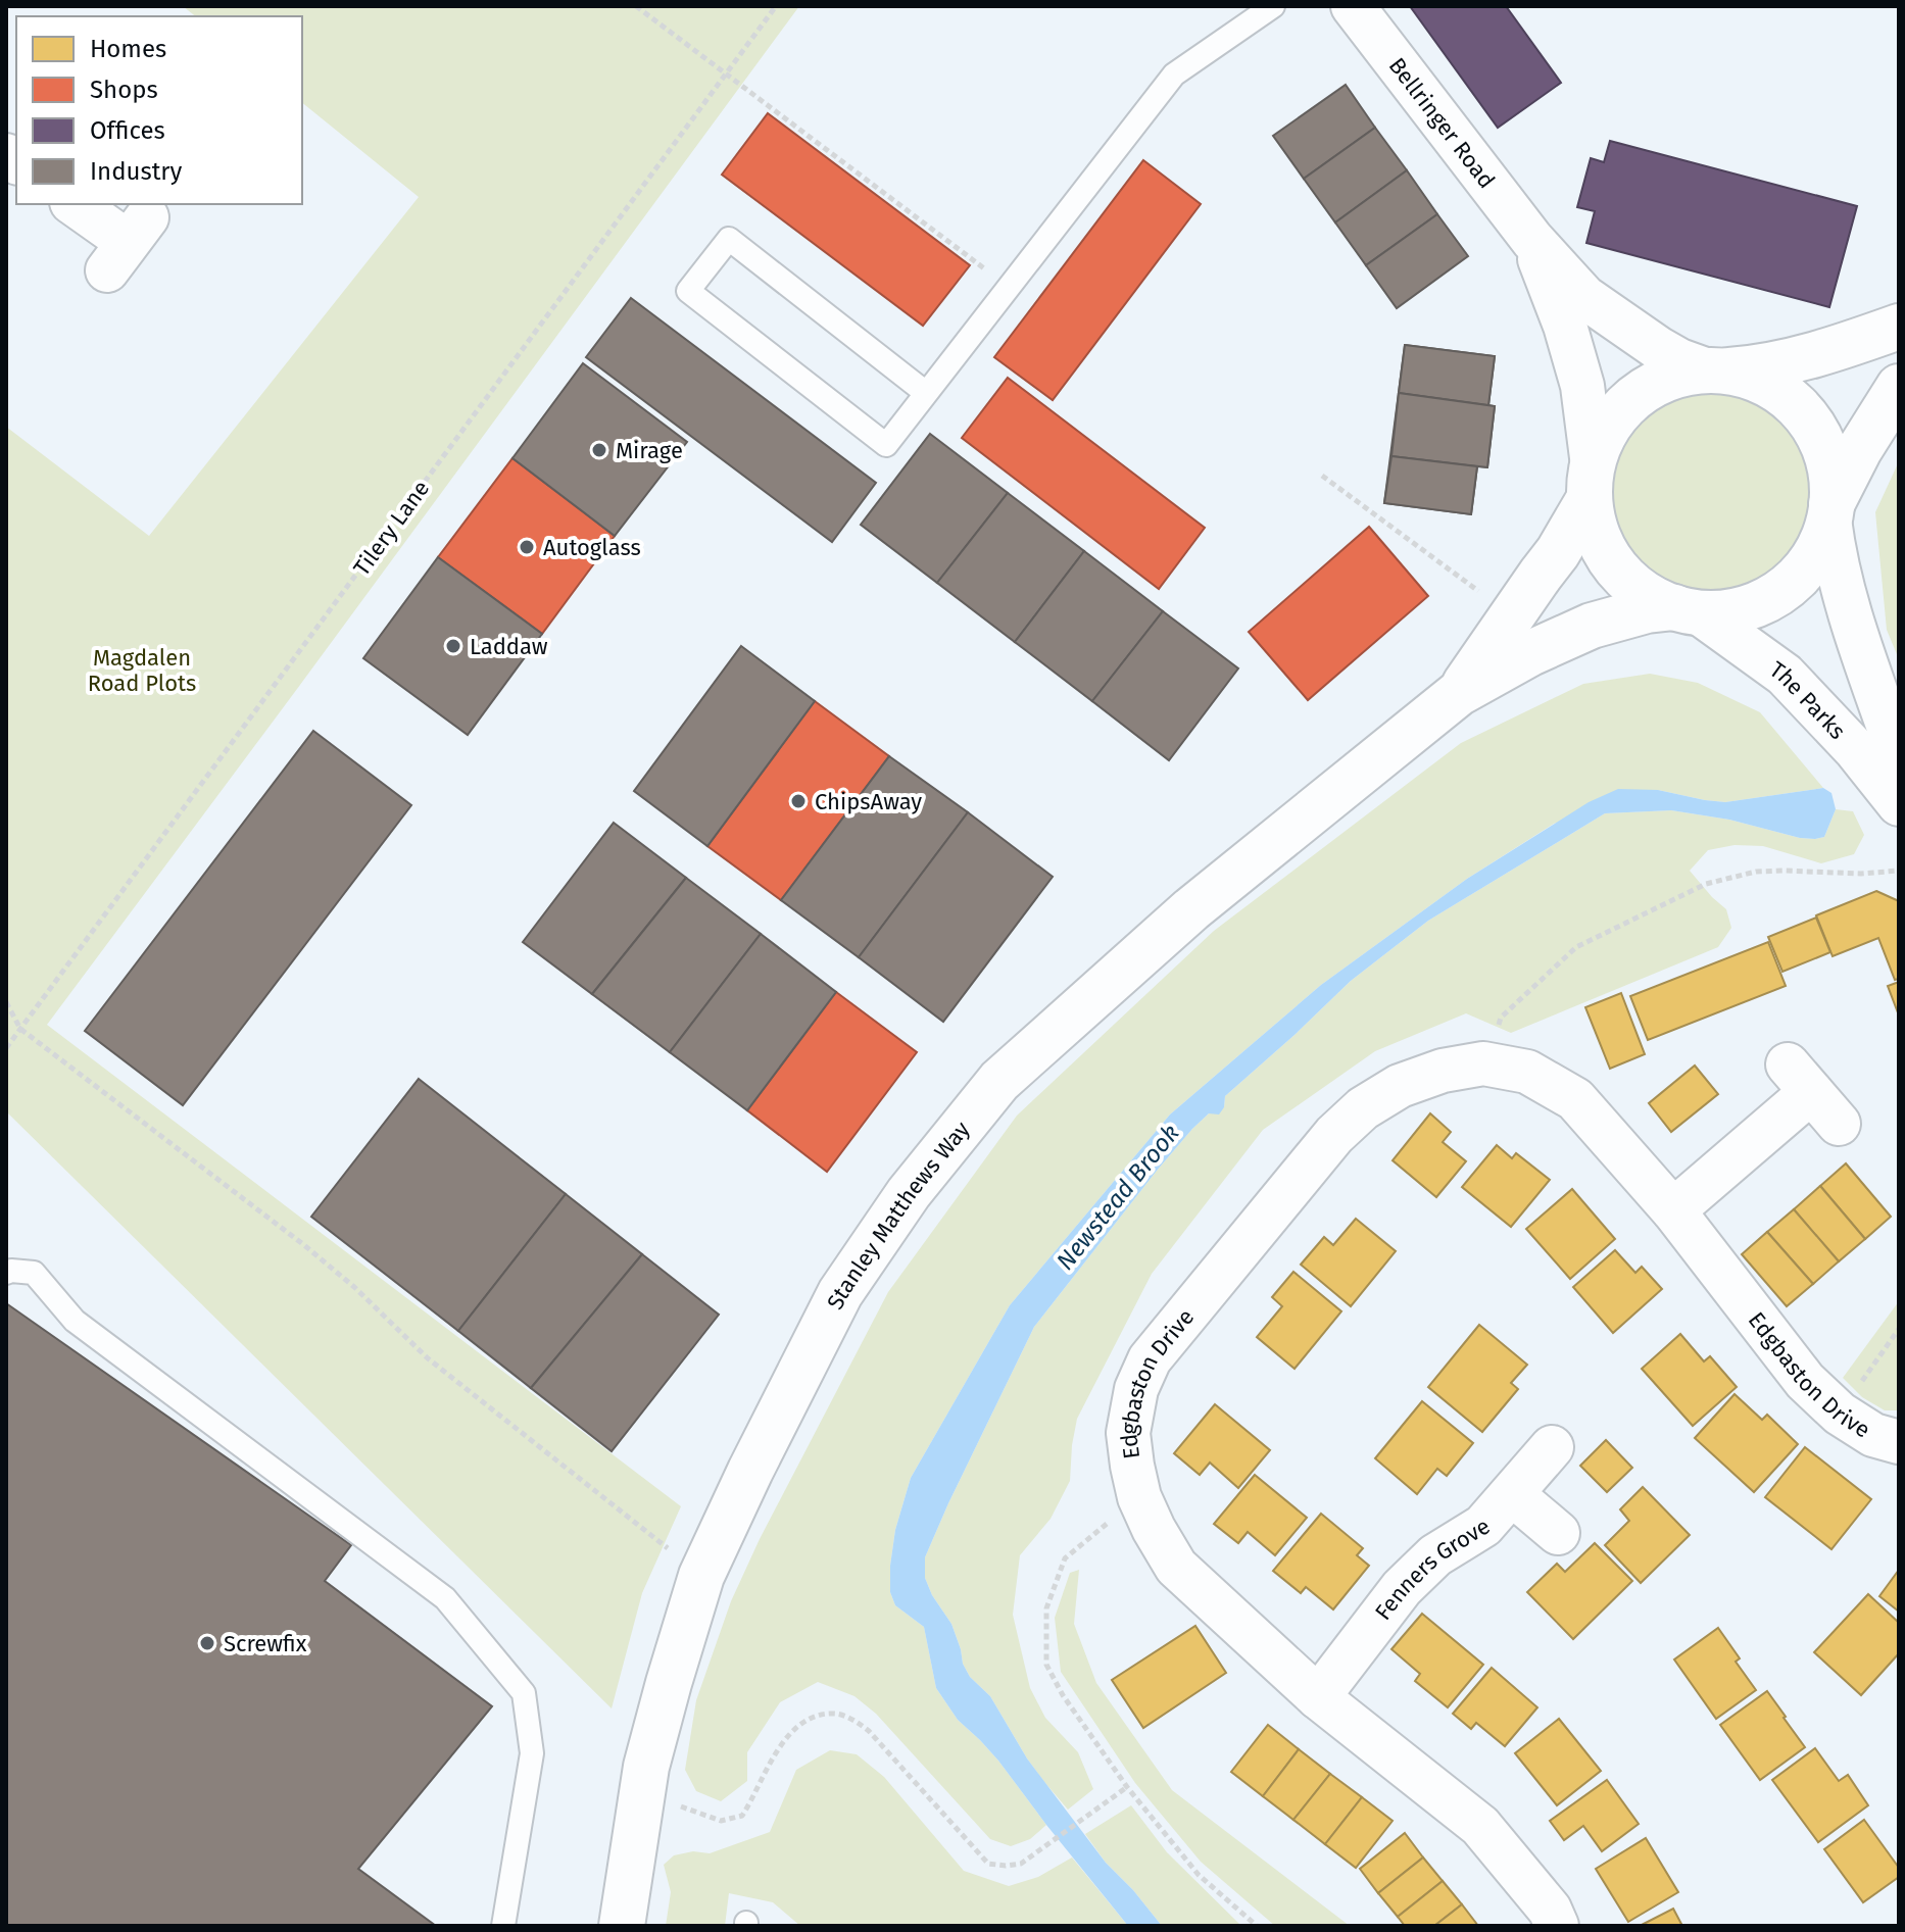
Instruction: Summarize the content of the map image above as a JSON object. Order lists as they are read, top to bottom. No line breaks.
{"streets":{"main road":["Stanley Matthews Way"],"street":["Bellringer Road","The Parks","Edgbaston Drive","Fenners Grove"],"path":["Tilery Lane"]},"crossings":[["Bellringer Road","The Parks"],["Bellringer Road","Stanley Matthews Way"],["The Parks","Stanley Matthews Way"],["Edgbaston Drive","Fenners Grove"]],"water":["Newstead Brook"],"parks":["Magdalen Road Plots"],"places":["Mirage","Autoglass","Laddaw","ChipsAway","Screwfix"],"legend":["Homes","Shops","Offices","Industry"]}
